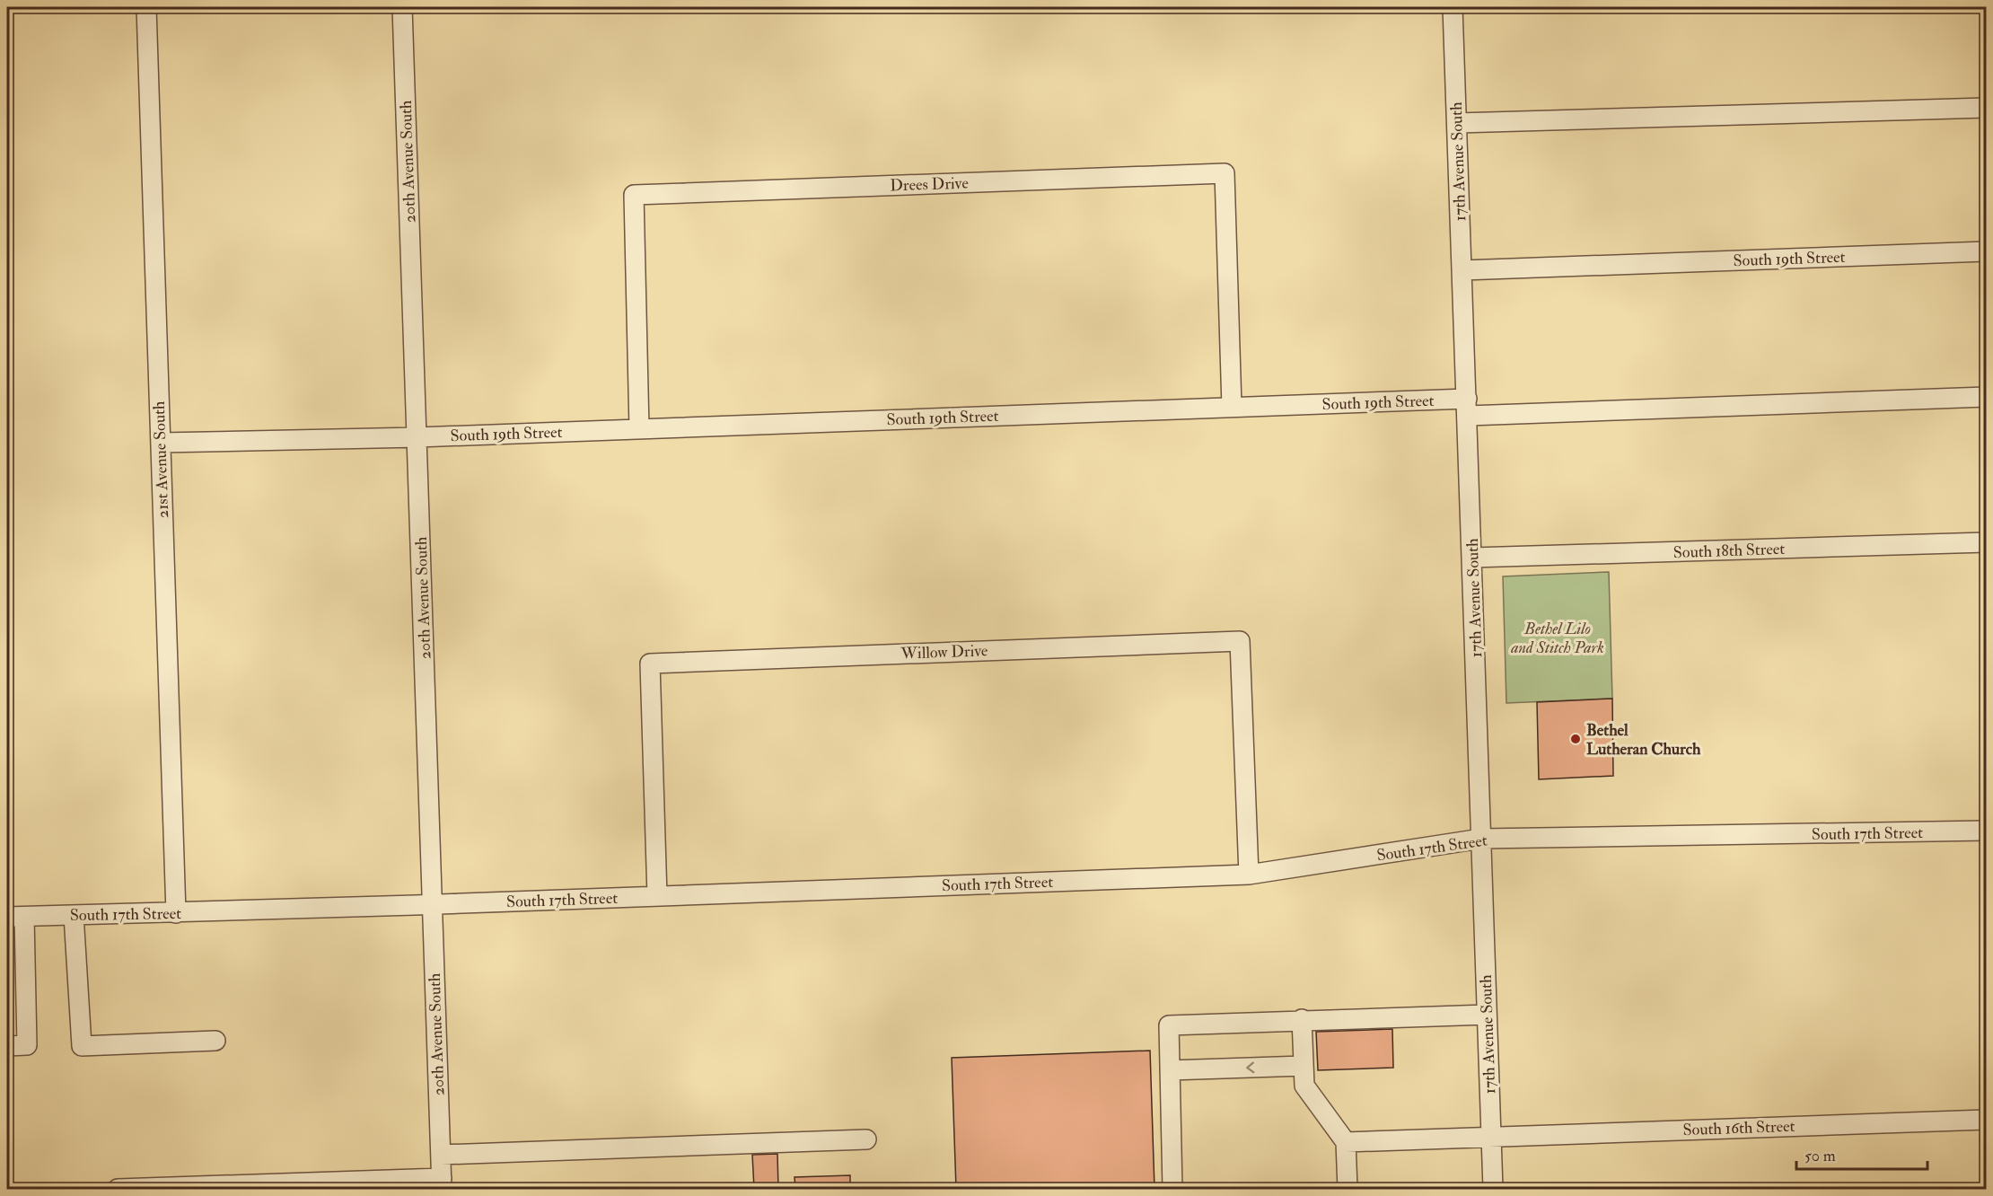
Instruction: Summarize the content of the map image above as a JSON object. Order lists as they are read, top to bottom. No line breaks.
{"streets":{"street":["20th Avenue South","17th Avenue South","Drees Drive","South 19th Street","21st Avenue South","South 18th Street","Willow Drive","South 17th Street","South 16th Street"]},"crossings":[["20th Avenue South","South 19th Street"],["20th Avenue South","South 17th Street"],["17th Avenue South","South 19th Street"],["17th Avenue South","South 18th Street"],["17th Avenue South","South 17th Street"],["17th Avenue South","South 16th Street"],["Drees Drive","South 19th Street"],["South 19th Street","21st Avenue South"],["21st Avenue South","South 17th Street"],["Willow Drive","South 17th Street"]],"parks":["Bethel Lilo and Stitch Park"],"places":["Bethel Lutheran Church"],"scale_bar":"50 m"}
